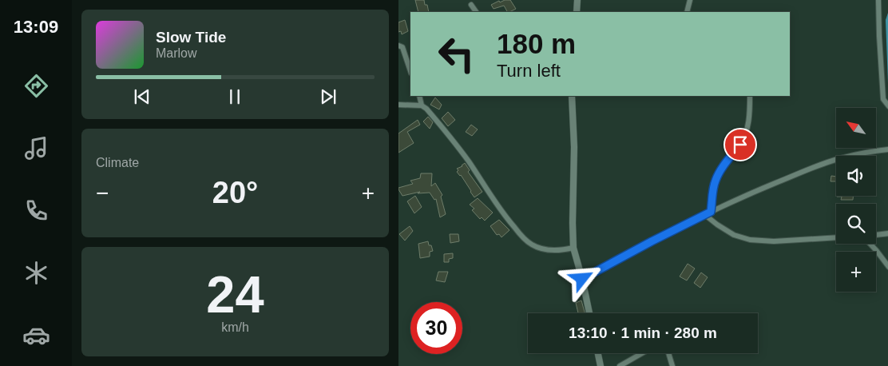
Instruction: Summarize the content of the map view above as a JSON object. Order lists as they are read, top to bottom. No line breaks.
{"north":"top left","page":{"tabs":"13:09","turn":["180 m","Turn left"],"song":["Slow Tide","Marlow"],"map_buttons":"+","tile":["Climate",["24","km/h"]],"heat":["−","20°","+"],"limit":"30","trip":"13:10 · 1 min · 280 m"}}
